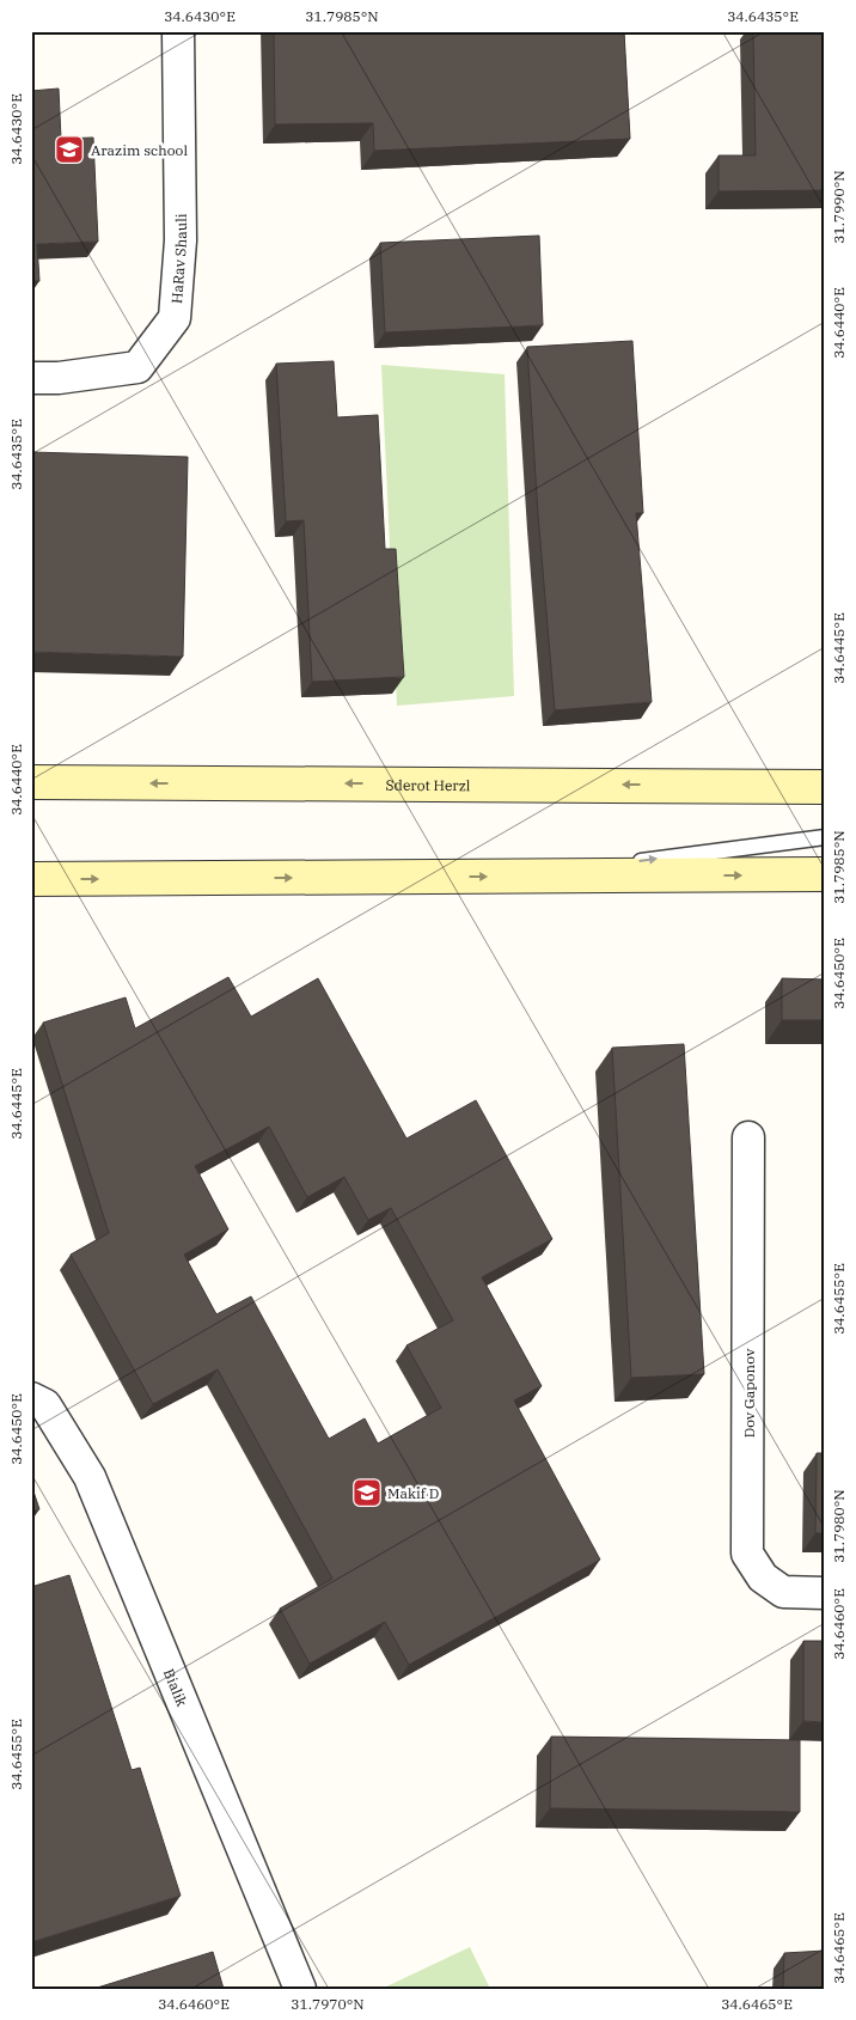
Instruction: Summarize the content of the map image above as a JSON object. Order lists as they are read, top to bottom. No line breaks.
{"streets":{"main road":["Sderot Herzl"],"street":["HaRav Shauli","Dov Gaponov","Bialik"]},"places":{"school or university":["Arazim school","Makif D"]},"coordinates":["34.6430°E","31.7985°N","34.6435°E","31.7990°N","34.6440°E","34.6445°E","34.6450°E","34.6455°E","31.7980°N","34.6460°E","34.6465°E","31.7970°N"]}
